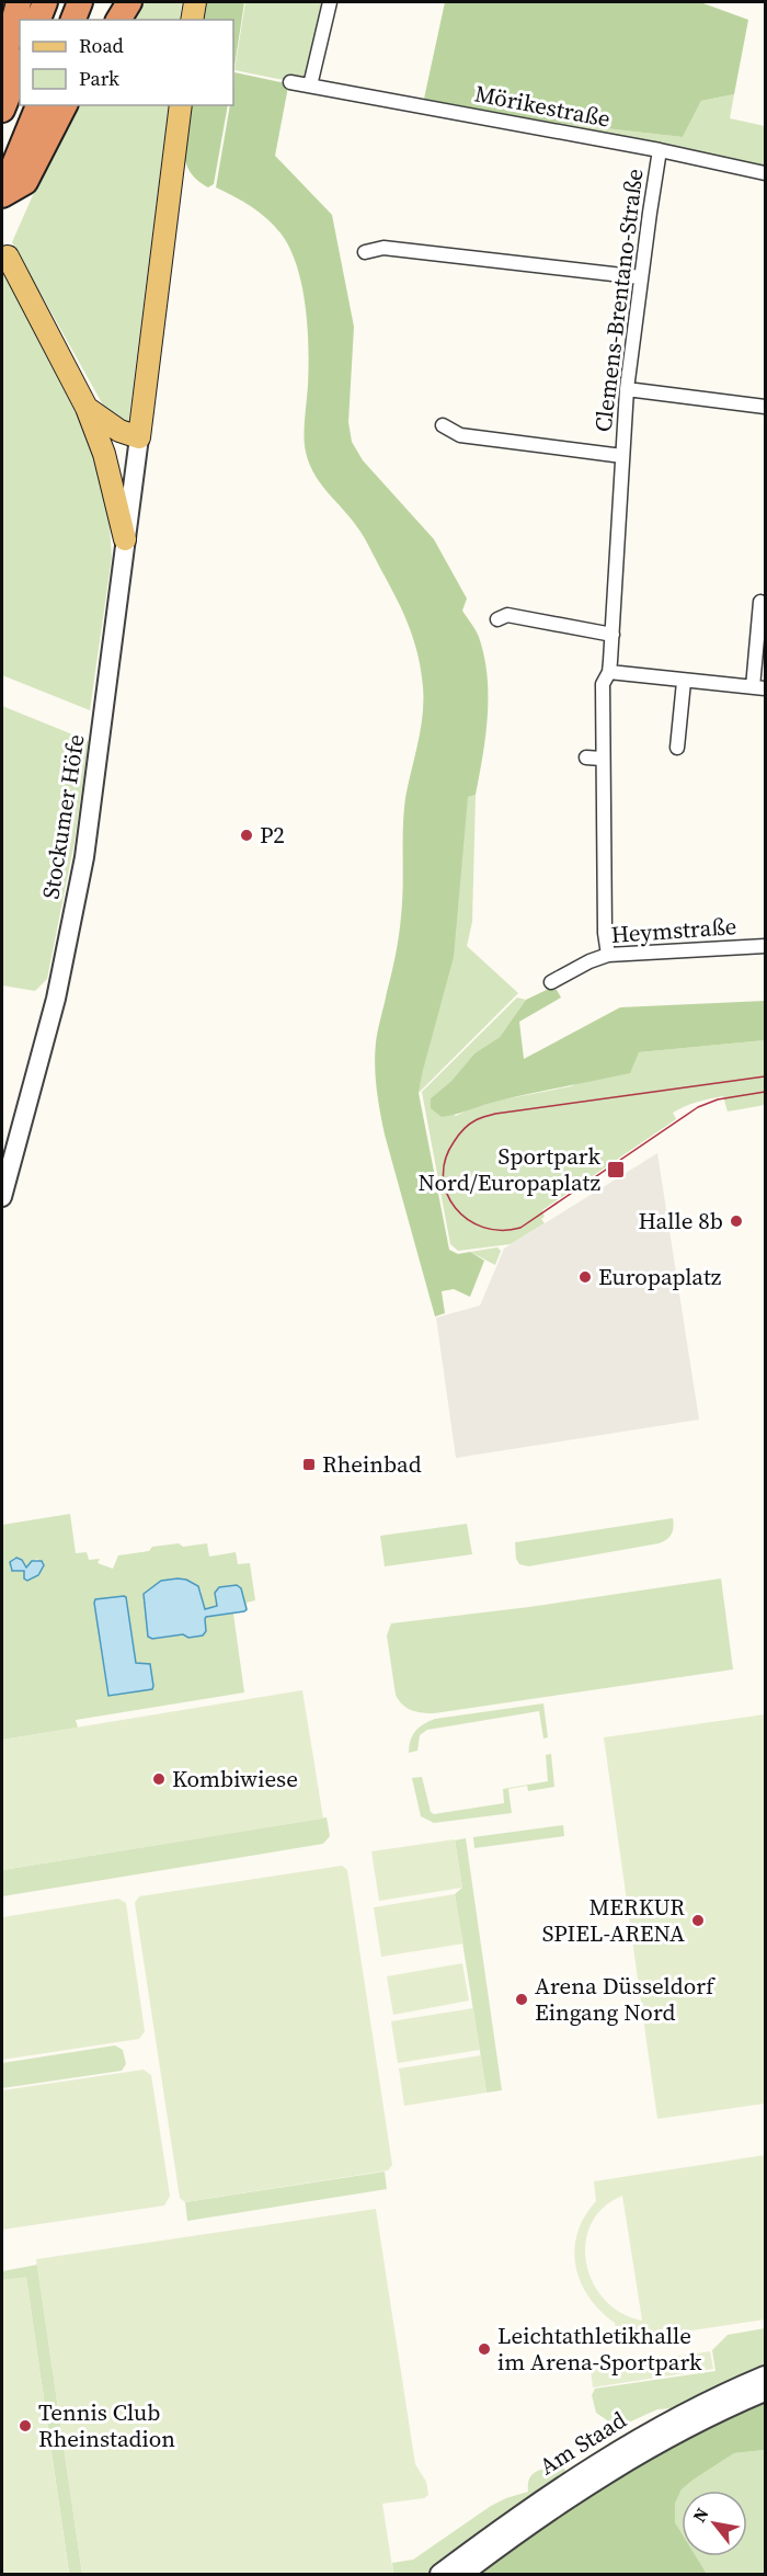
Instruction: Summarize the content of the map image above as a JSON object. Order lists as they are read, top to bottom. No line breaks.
{"streets":{"street":["Mörikestraße","Clemens-Brentano-Straße","Stockumer Höfe","Heymstraße","Am Staad"]},"crossings":[["Mörikestraße","Clemens-Brentano-Straße"],["Clemens-Brentano-Straße","Heymstraße"]],"places":{"other":["P2","Halle 8b","Europaplatz","Kombiwiese","MERKUR SPIEL-ARENA","Arena Düsseldorf Eingang Nord","Leichtathletikhalle im Arena-Sportpark","Tennis Club Rheinstadion"],"transit":["Sportpark Nord/Europaplatz","Rheinbad"]},"legend":["Road","Park"],"north":"top left"}
